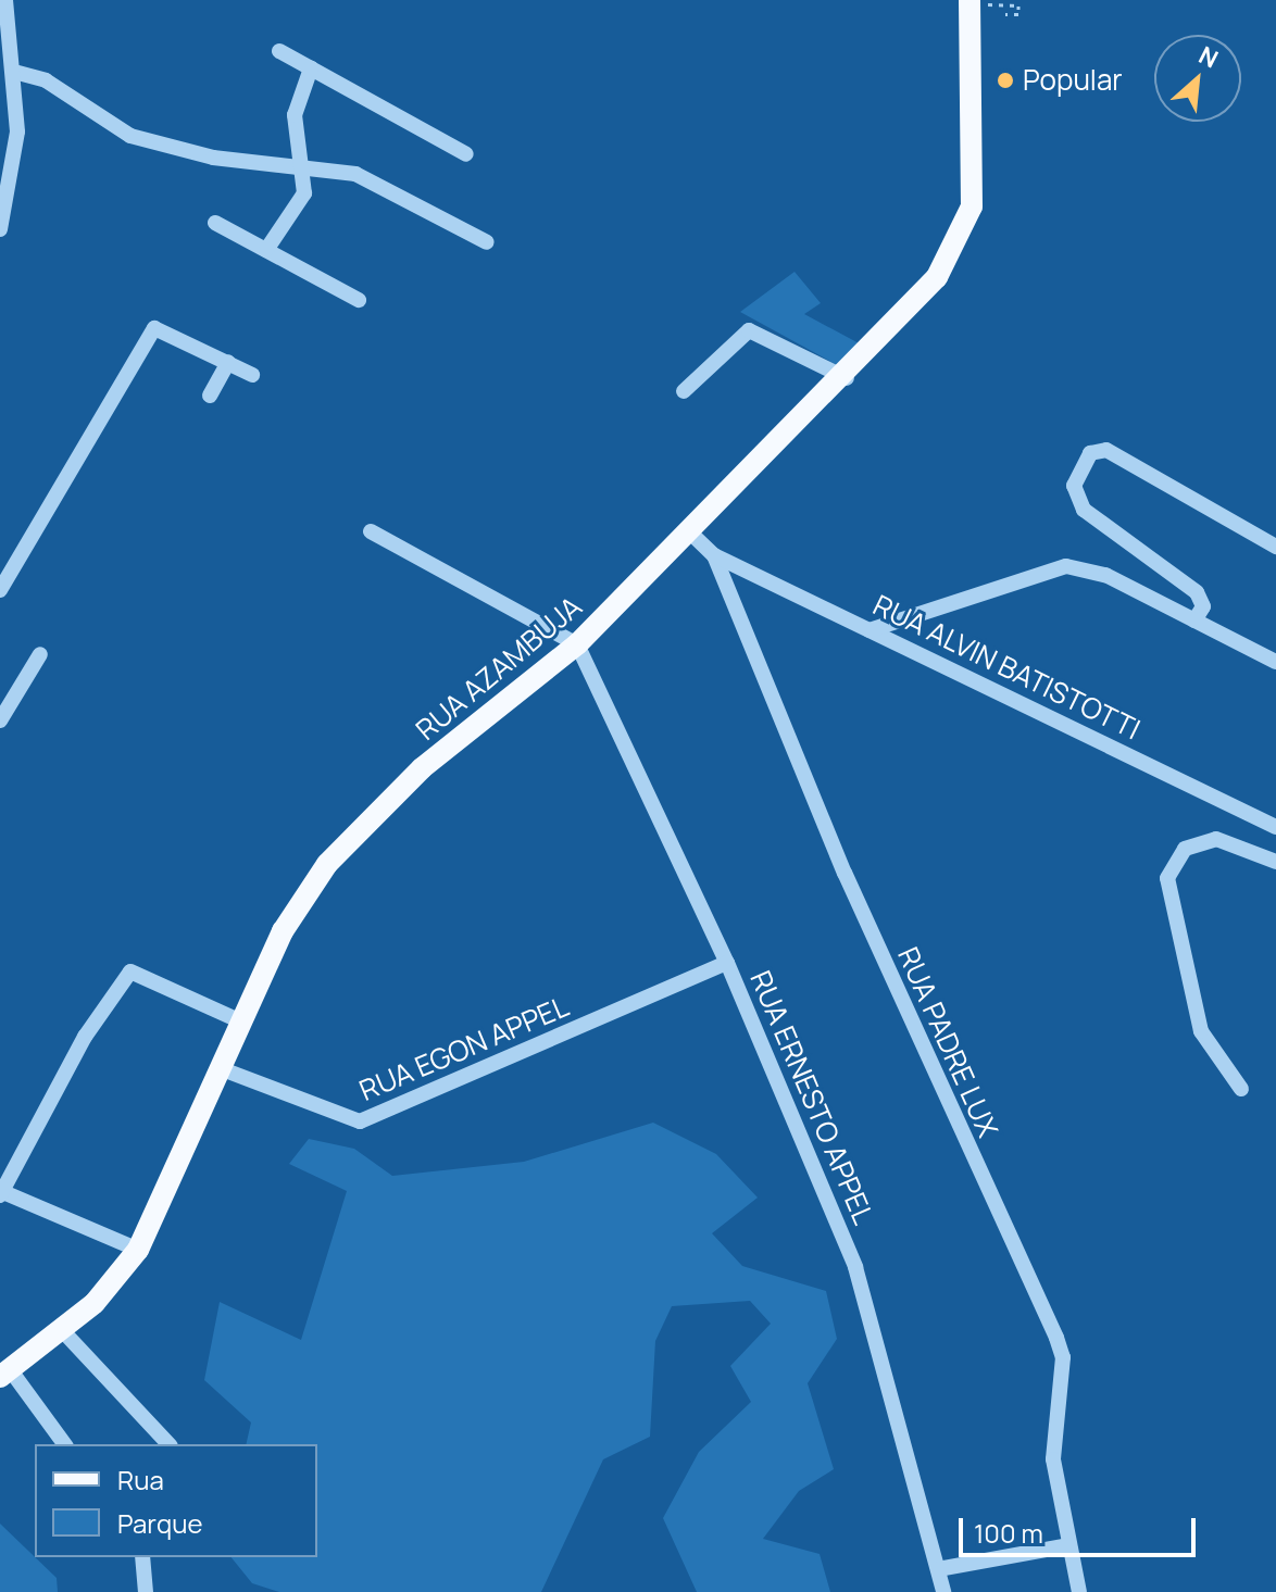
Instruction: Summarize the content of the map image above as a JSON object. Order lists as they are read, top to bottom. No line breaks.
{"streets":{"main road":["RUA AZAMBUJA"],"street":["RUA ALVIN BATISTOTTI","RUA PADRE LUX","RUA EGON APPEL","RUA ERNESTO APPEL"]},"crossings":[["RUA ALVIN BATISTOTTI","RUA PADRE LUX"],["RUA AZAMBUJA","RUA PADRE LUX"],["RUA AZAMBUJA","RUA EGON APPEL"],["RUA AZAMBUJA","RUA ERNESTO APPEL"],["RUA EGON APPEL","RUA ERNESTO APPEL"]],"places":["Popular"],"legend":["Rua","Parque"],"scale_bar":"100 m","north":"top right"}
